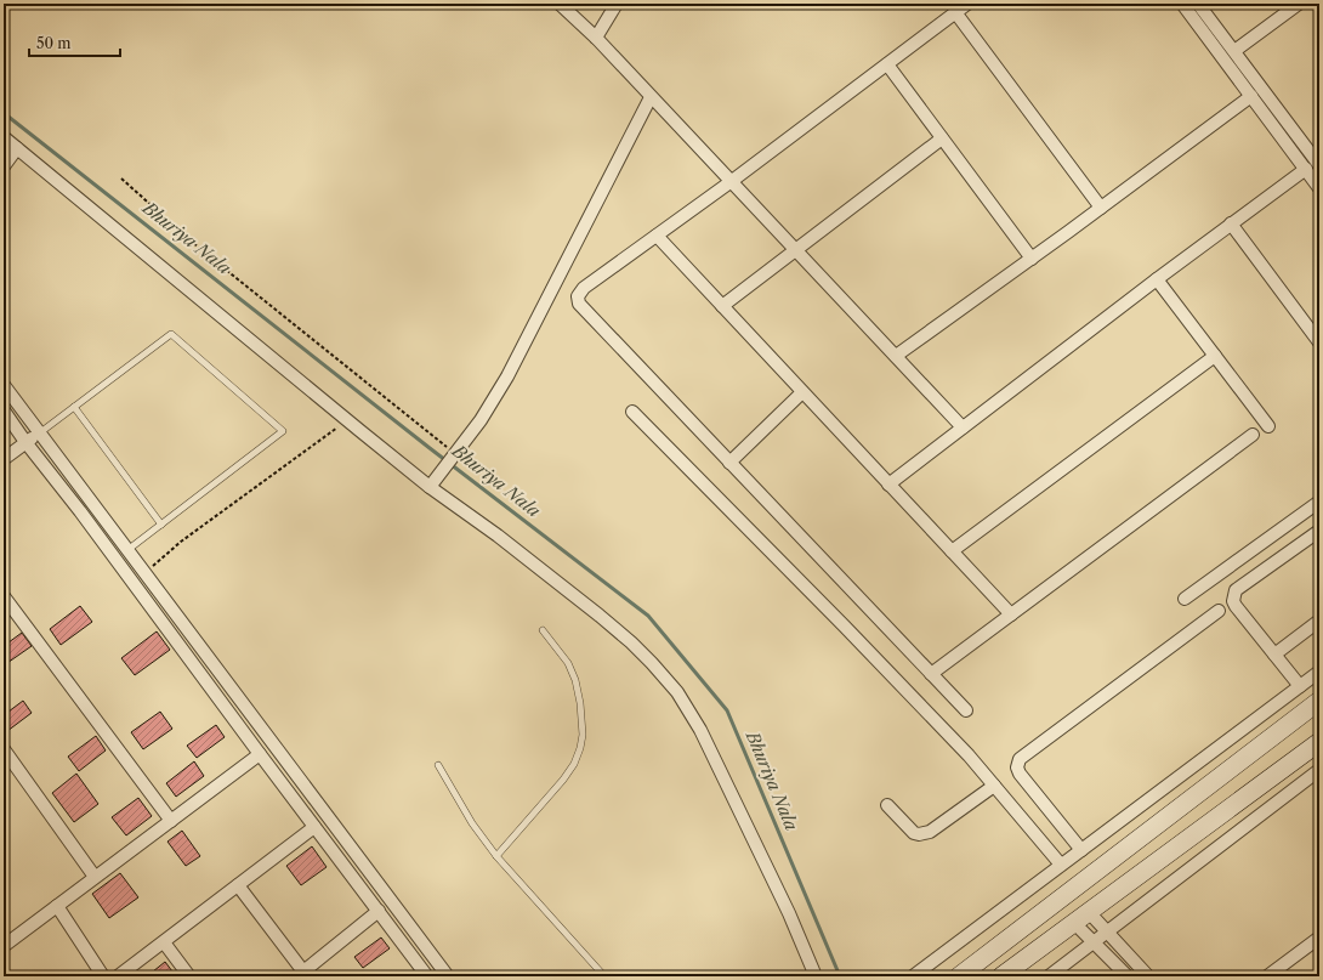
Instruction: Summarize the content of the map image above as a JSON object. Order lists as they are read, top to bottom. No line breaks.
{"water":["Bhuriya Nala"],"scale_bar":"50 m"}
